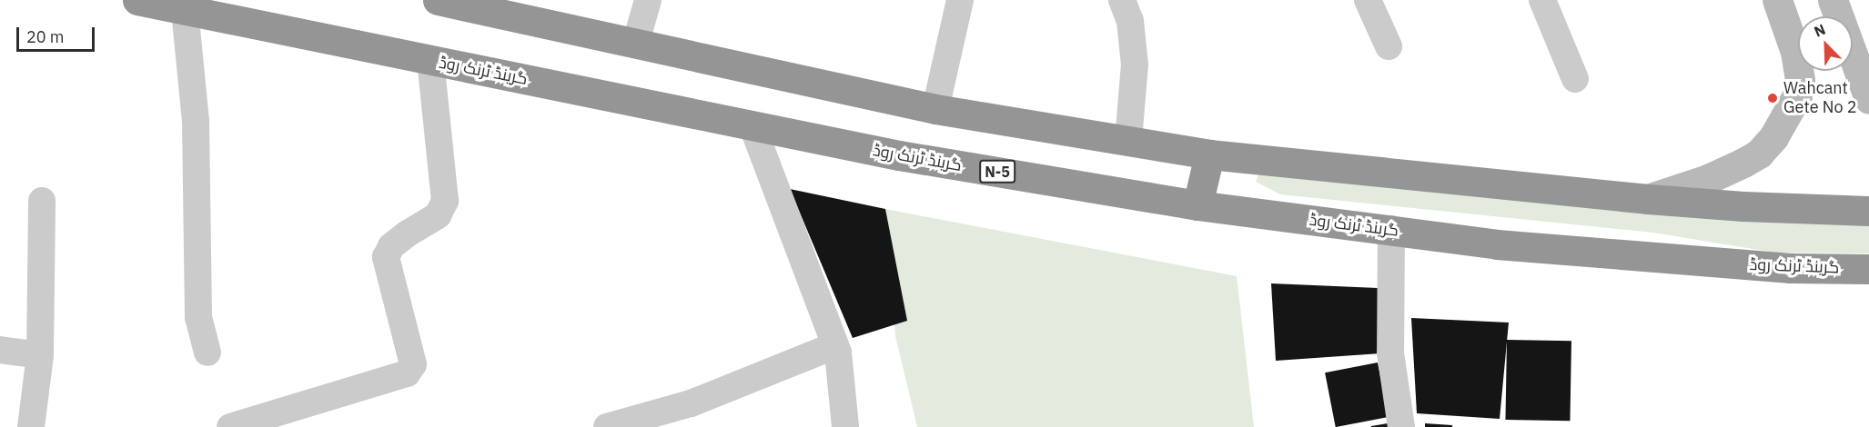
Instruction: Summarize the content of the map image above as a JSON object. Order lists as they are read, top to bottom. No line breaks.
{"streets":{"highway":["گرینڈ ٹرنک روڈ","N-5"]},"places":["Wahcant Gete No 2"],"scale_bar":"20 m","north":"top left"}
